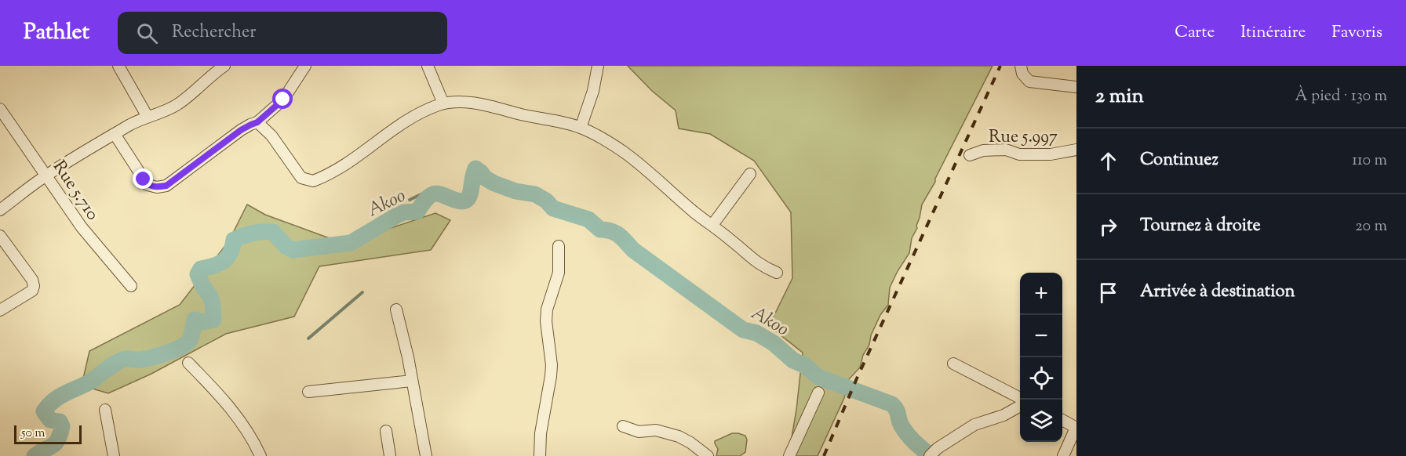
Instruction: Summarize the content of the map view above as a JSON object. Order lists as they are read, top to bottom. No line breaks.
{"streets":{"street":["Rue 5.997","Rue 5.710"]},"water":["Akoo"],"scale_bar":"50 m","page":{"header":"Pathlet","search":"Rechercher","nav":["Carte","Itinéraire","Favoris"],"heading":["2 min","À pied · 130 m"],"list":[["Continuez","110 m"],["Tournez à droite","20 m"],"Arrivée à destination"],"map_buttons":["+","−"],"scale":"50 m"}}
